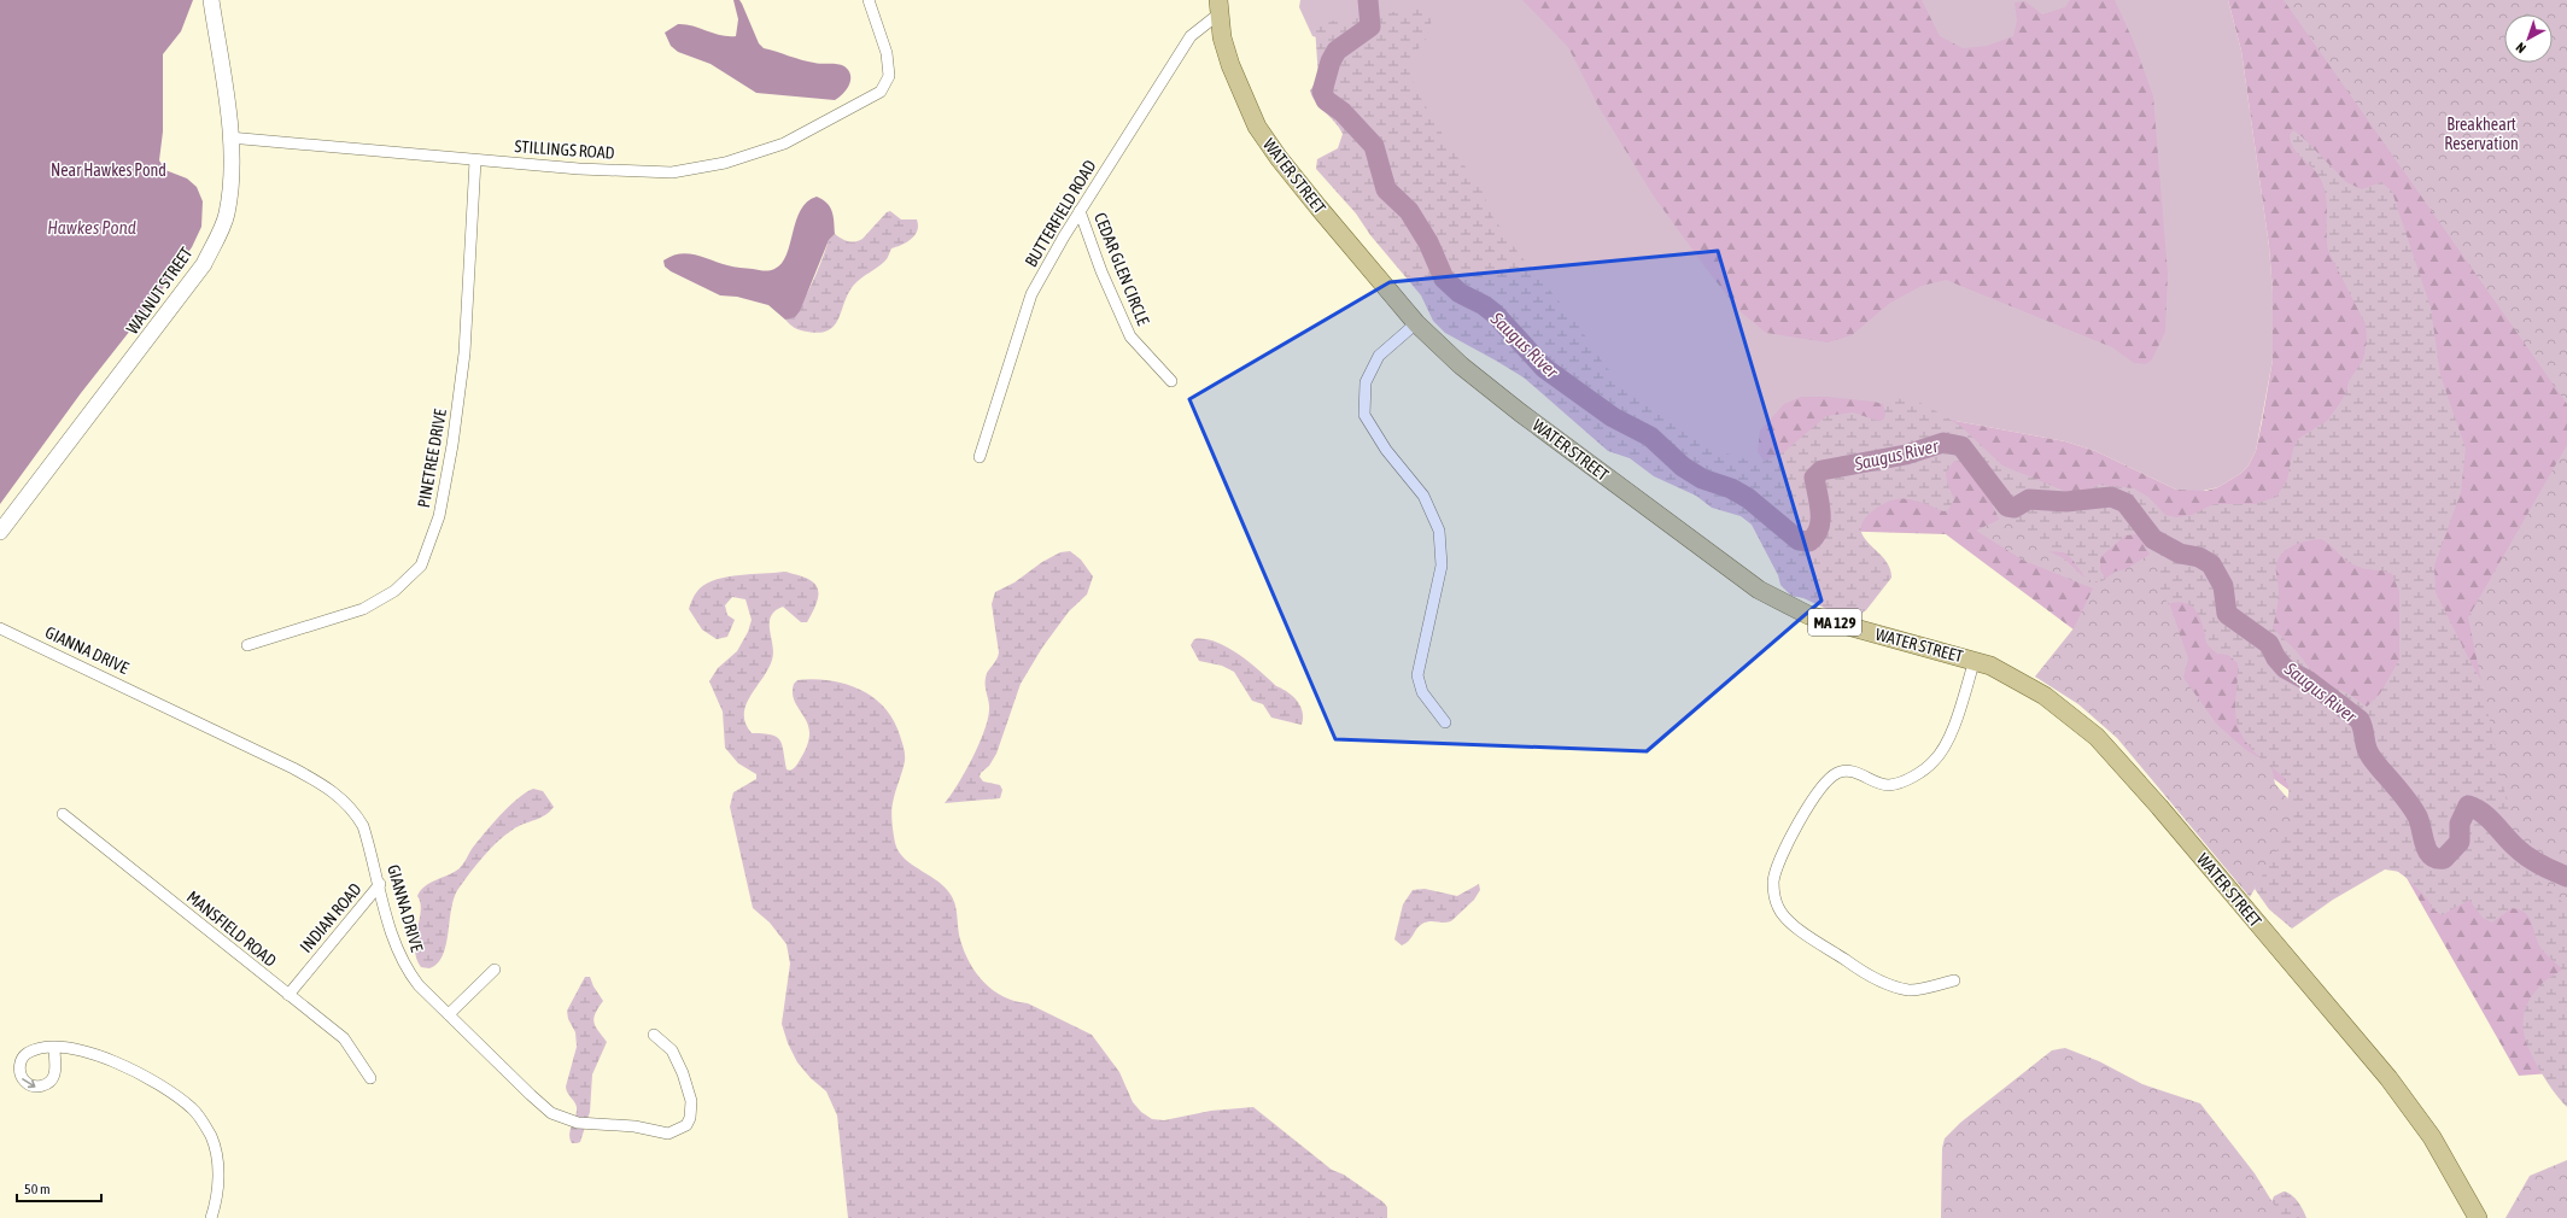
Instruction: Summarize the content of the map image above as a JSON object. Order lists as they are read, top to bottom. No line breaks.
{"streets":{"main road":["WATER STREET","WALNUT STREET","MA 129"],"street":["STILLINGS ROAD","BUTTERFIELD ROAD","CEDAR GLEN CIRCLE","PINETREE DRIVE","GIANNA DRIVE","INDIAN ROAD","MANSFIELD ROAD"]},"crossings":[["STILLINGS ROAD","WALNUT STREET"],["STILLINGS ROAD","PINETREE DRIVE"],["WATER STREET","BUTTERFIELD ROAD"],["BUTTERFIELD ROAD","CEDAR GLEN CIRCLE"],["GIANNA DRIVE","INDIAN ROAD"],["INDIAN ROAD","MANSFIELD ROAD"]],"water":["Hawkes Pond","Saugus River"],"parks":["Breakheart Reservation","Near Hawkes Pond"],"scale_bar":"50 m","north":"bottom left"}
